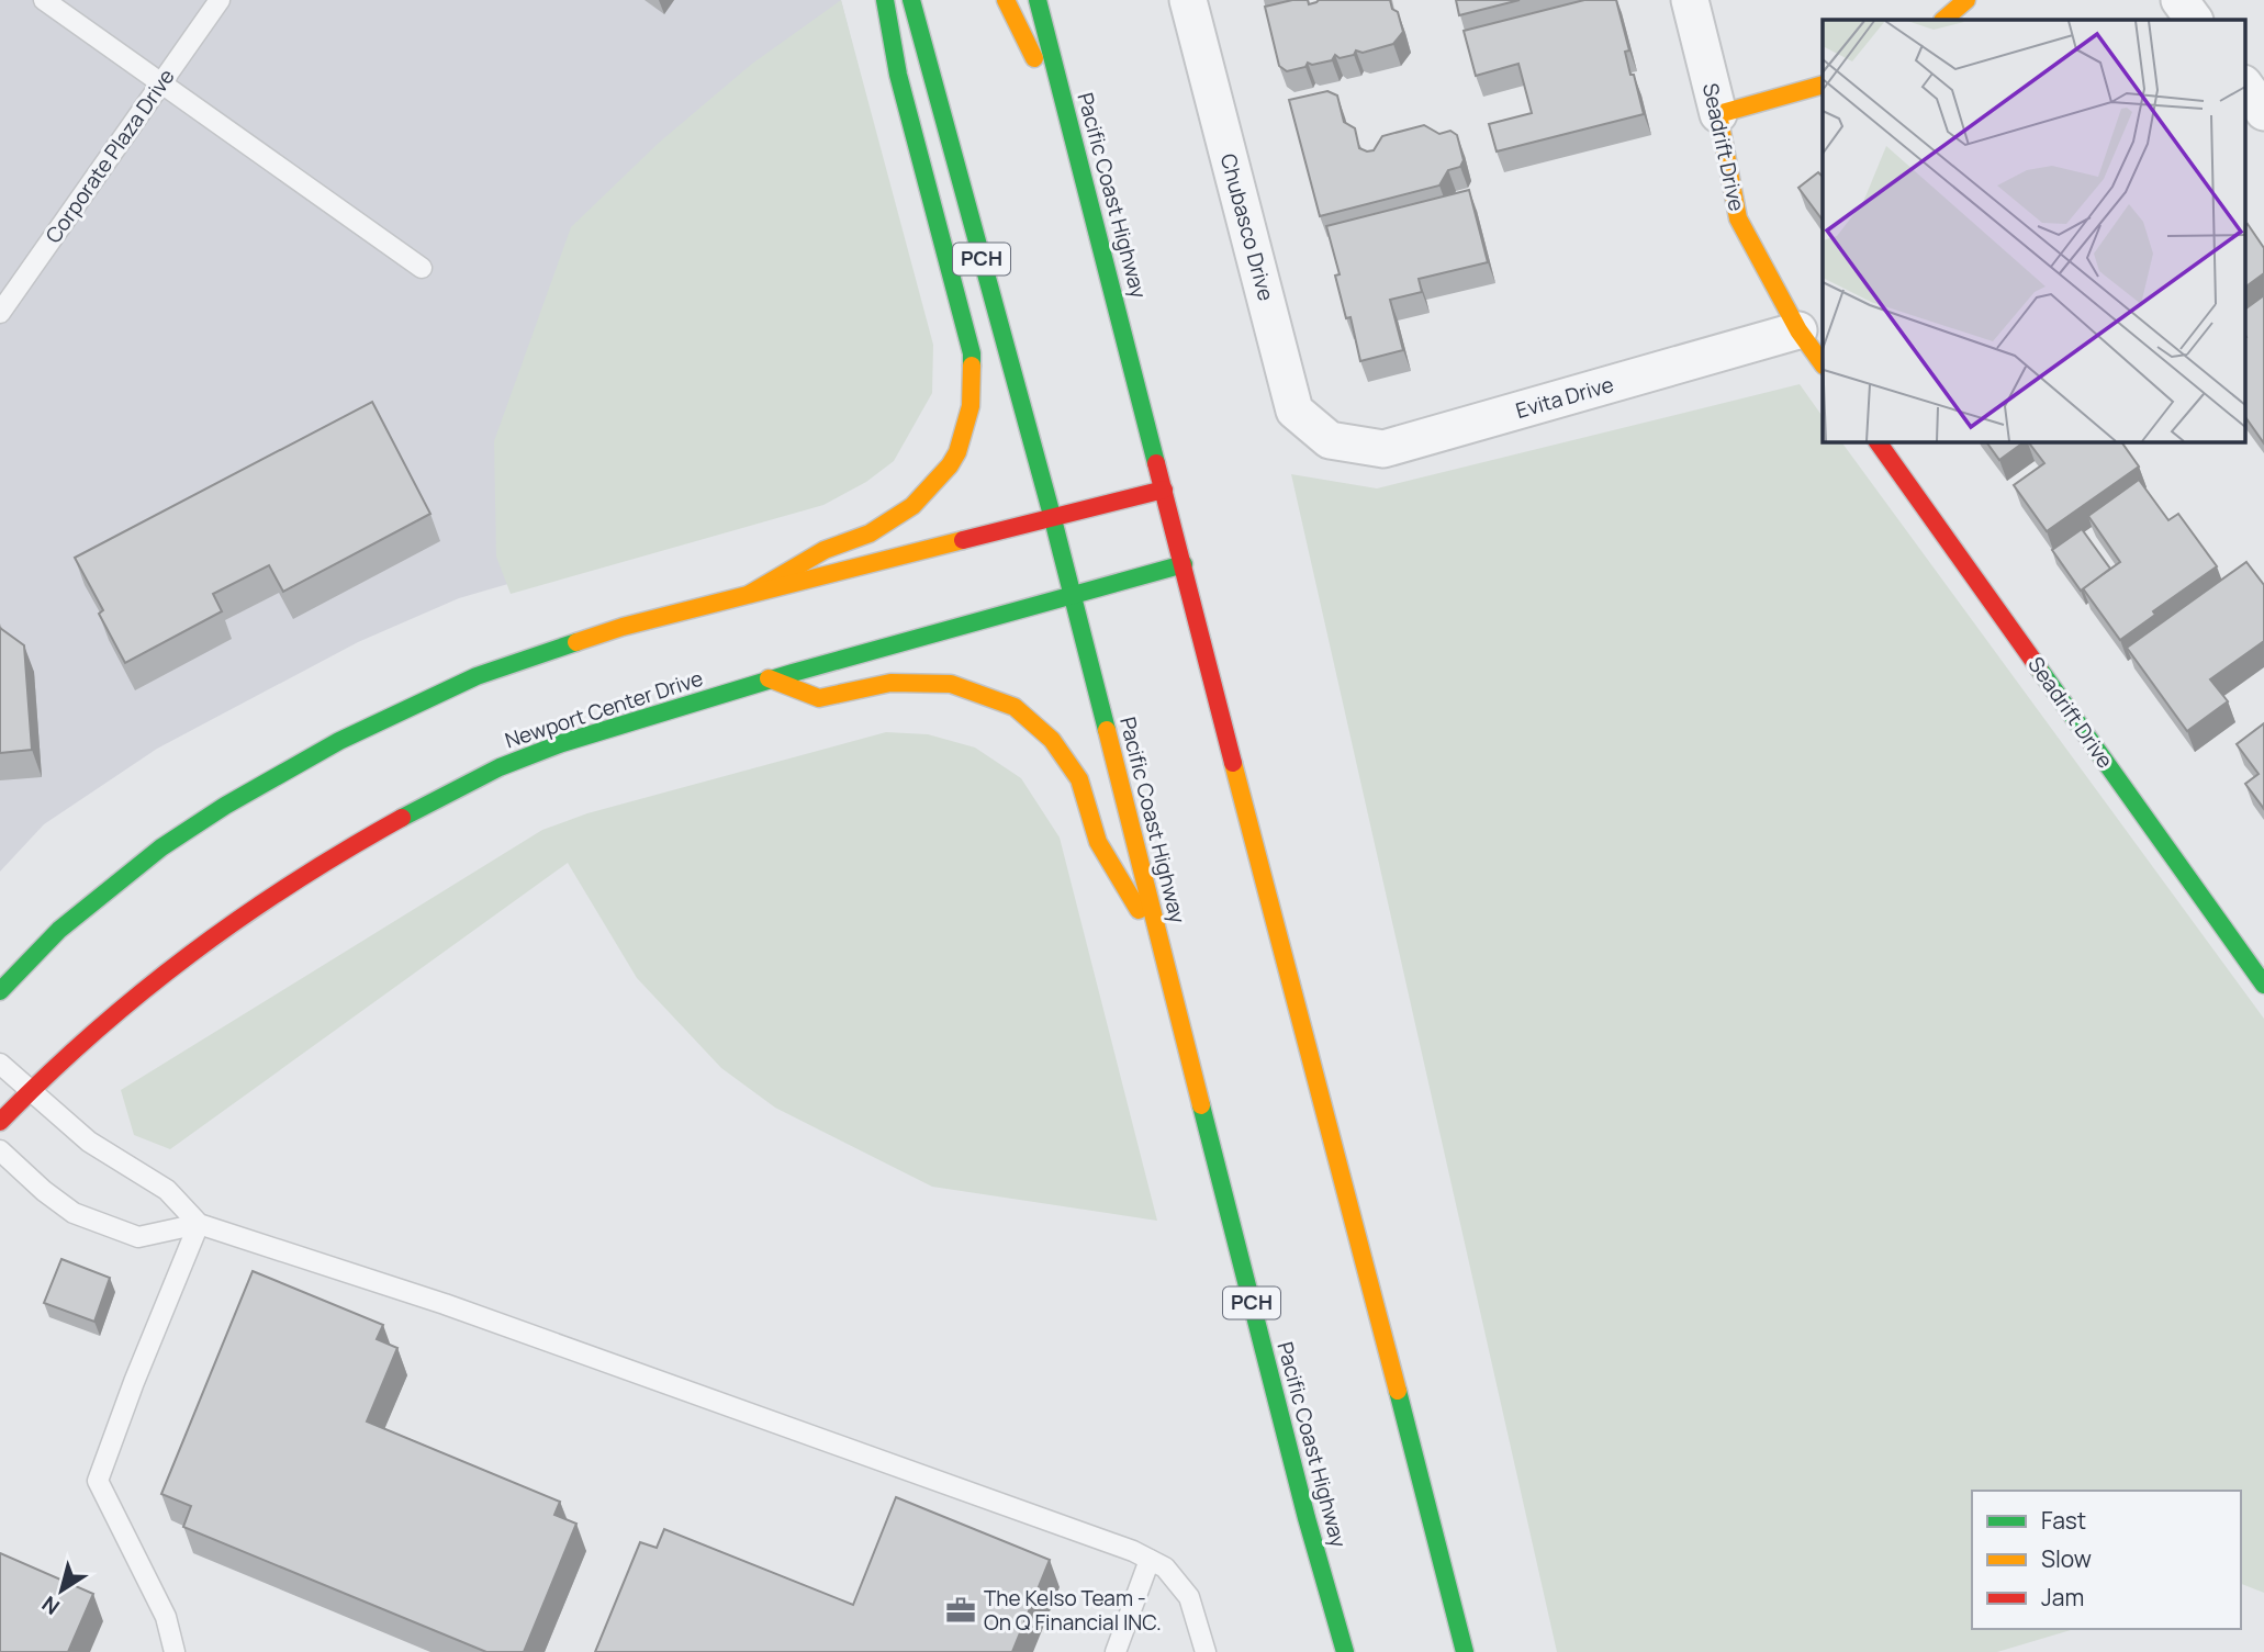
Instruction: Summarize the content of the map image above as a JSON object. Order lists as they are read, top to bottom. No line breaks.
{"streets":{"main road":["Seadrift Drive","Pacific Coast Highway","PCH","Newport Center Drive"],"street":["Chubasco Drive","Evita Drive"],"lane":["Corporate Plaza Drive"]},"crossings":[["Seadrift Drive","Evita Drive"],["Pacific Coast Highway","Newport Center Drive"],["Chubasco Drive","Evita Drive"]],"places":{"office":["The Kelso Team - On Q Financial INC."]},"legend":["Fast","Slow","Jam"],"north":"bottom left"}
